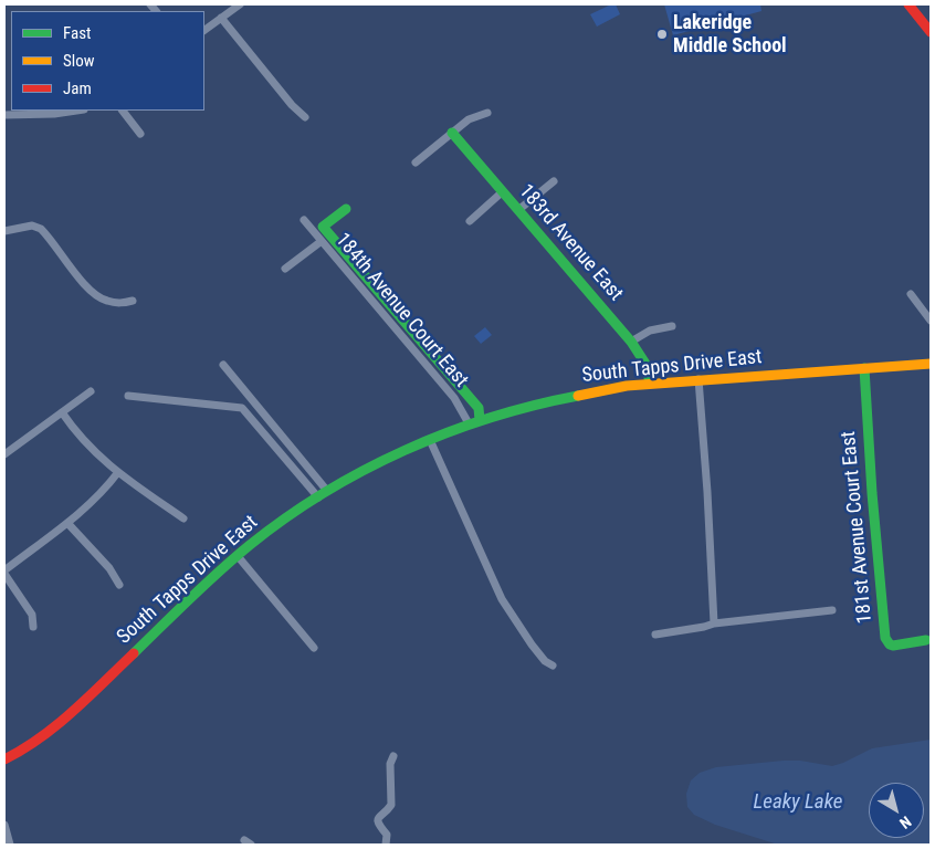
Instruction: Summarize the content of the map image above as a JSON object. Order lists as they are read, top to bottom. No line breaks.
{"streets":{"street":["183rd Avenue East","184th Avenue Court East","South Tapps Drive East","181st Avenue Court East"]},"crossings":[["183rd Avenue East","South Tapps Drive East"],["184th Avenue Court East","South Tapps Drive East"],["South Tapps Drive East","181st Avenue Court East"]],"water":["Leaky Lake"],"places":["Lakeridge Middle School"],"legend":["Fast","Slow","Jam"],"north":"bottom right"}
